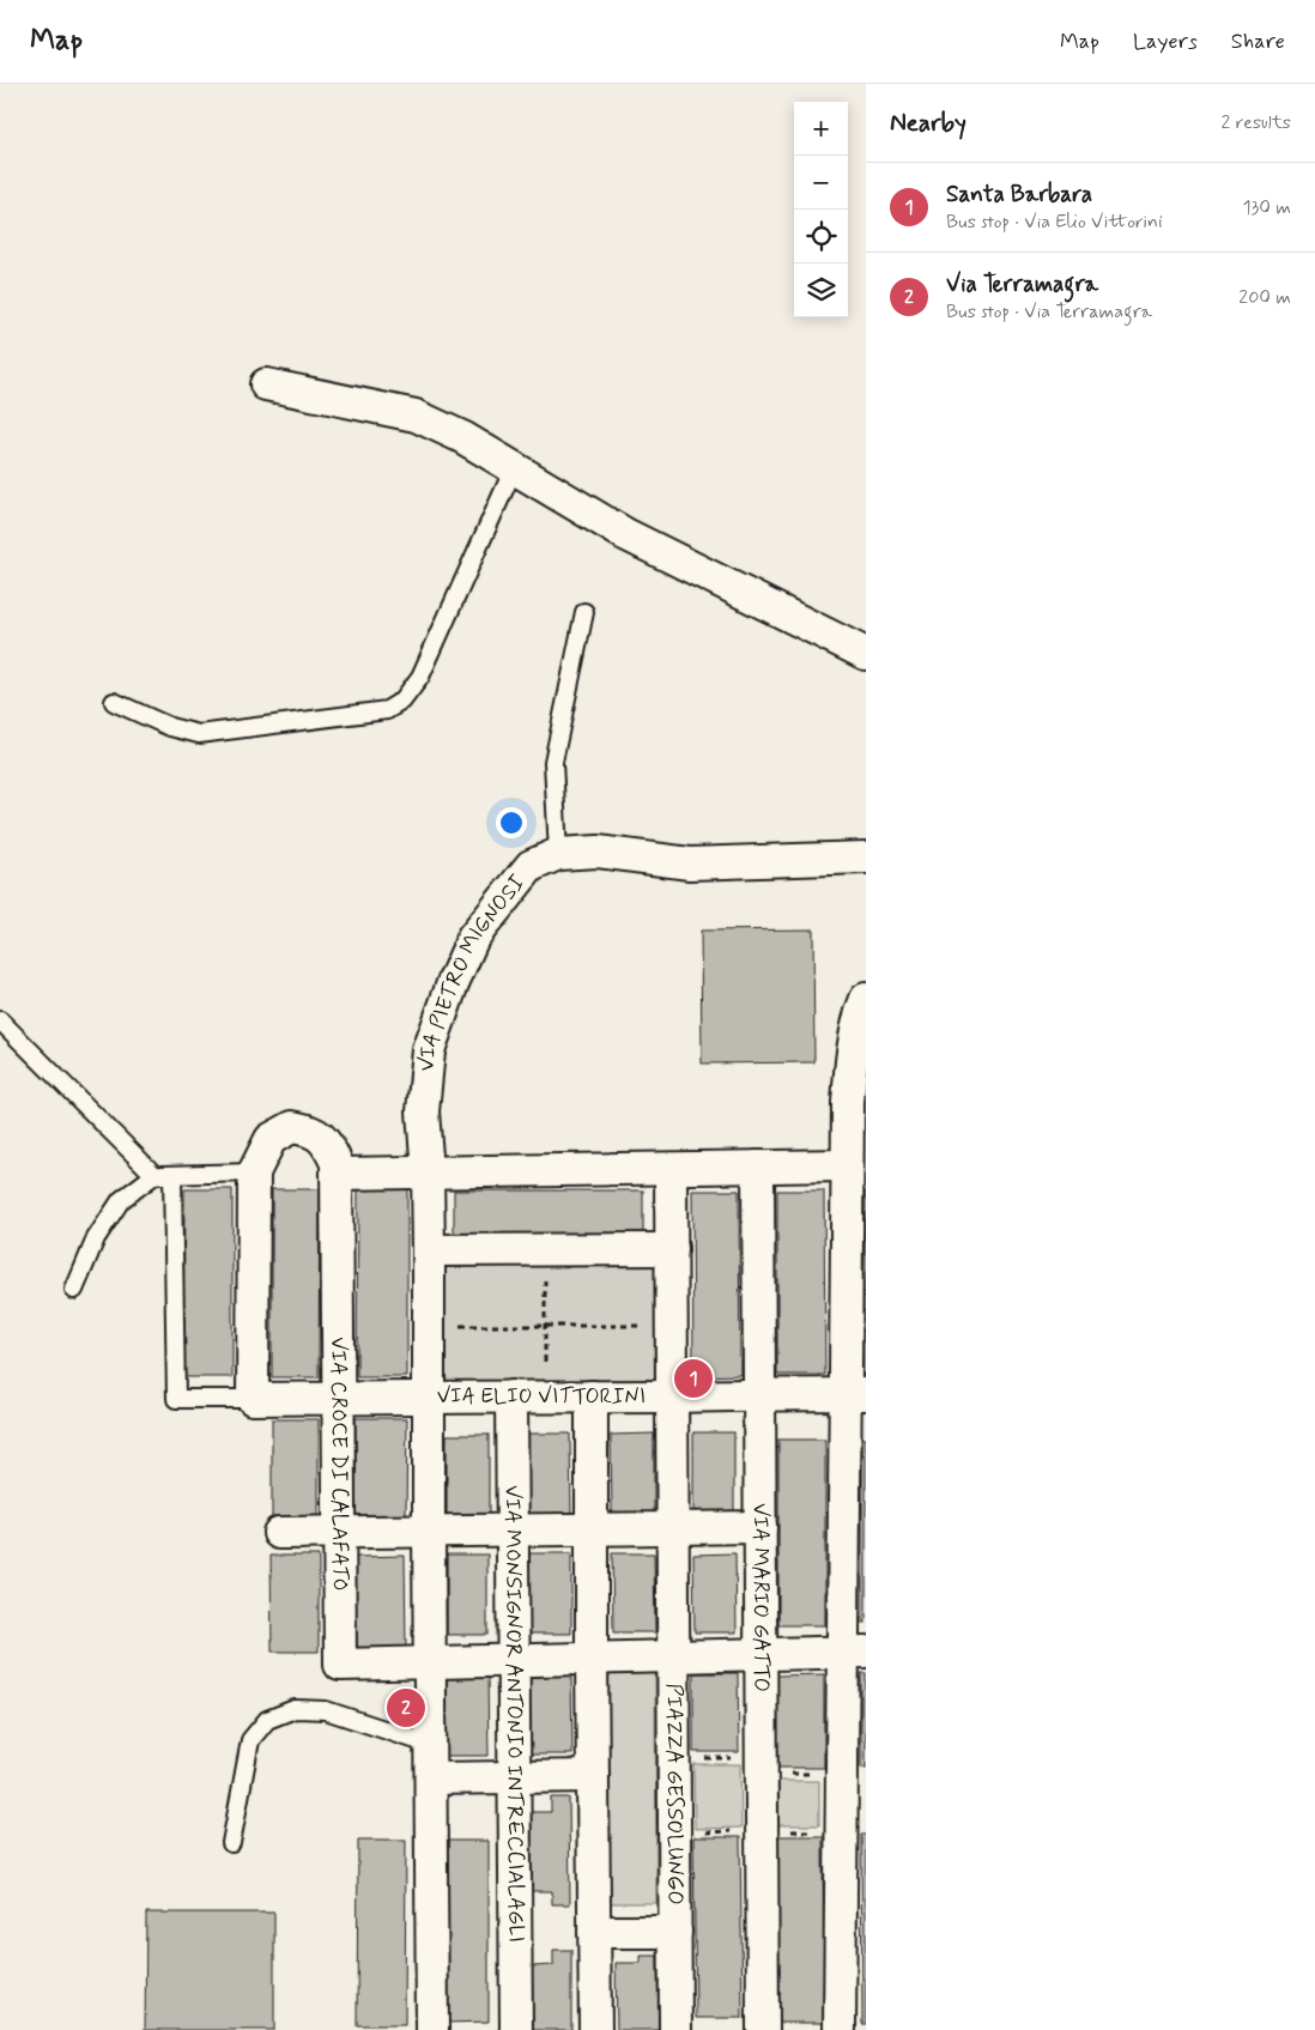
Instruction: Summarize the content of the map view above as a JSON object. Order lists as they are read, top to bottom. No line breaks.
{"streets":{"street":["VIA PIETRO MIGNOSI","VIA ELIO VITTORINI","VIA CROCE DI CALAFATO","VIA MARIO GATTO","VIA MONSIGNOR ANTONIO INTRECCIALAGLI","PIAZZA GESSOLUNGO"]},"crossings":[["VIA PIETRO MIGNOSI","VIA ELIO VITTORINI"],["VIA PIETRO MIGNOSI","VIA CROCE DI CALAFATO"],["VIA ELIO VITTORINI","VIA CROCE DI CALAFATO"],["VIA ELIO VITTORINI","VIA MARIO GATTO"],["VIA ELIO VITTORINI","VIA MONSIGNOR ANTONIO INTRECCIALAGLI"],["VIA ELIO VITTORINI","PIAZZA GESSOLUNGO"]],"page":{"header":"Map","nav":["Map","Layers","Share"],"heading":["Nearby","2 results"],"map_buttons":["+","−"],"list":[{"mark":"1","name":"Santa Barbara","note":"Bus stop · Via Elio Vittorini","value":"130 m"},{"mark":"2","name":"Via Terramagra","note":"Bus stop · Via Terramagra","value":"200 m"}],"pins":["1","2"]}}
